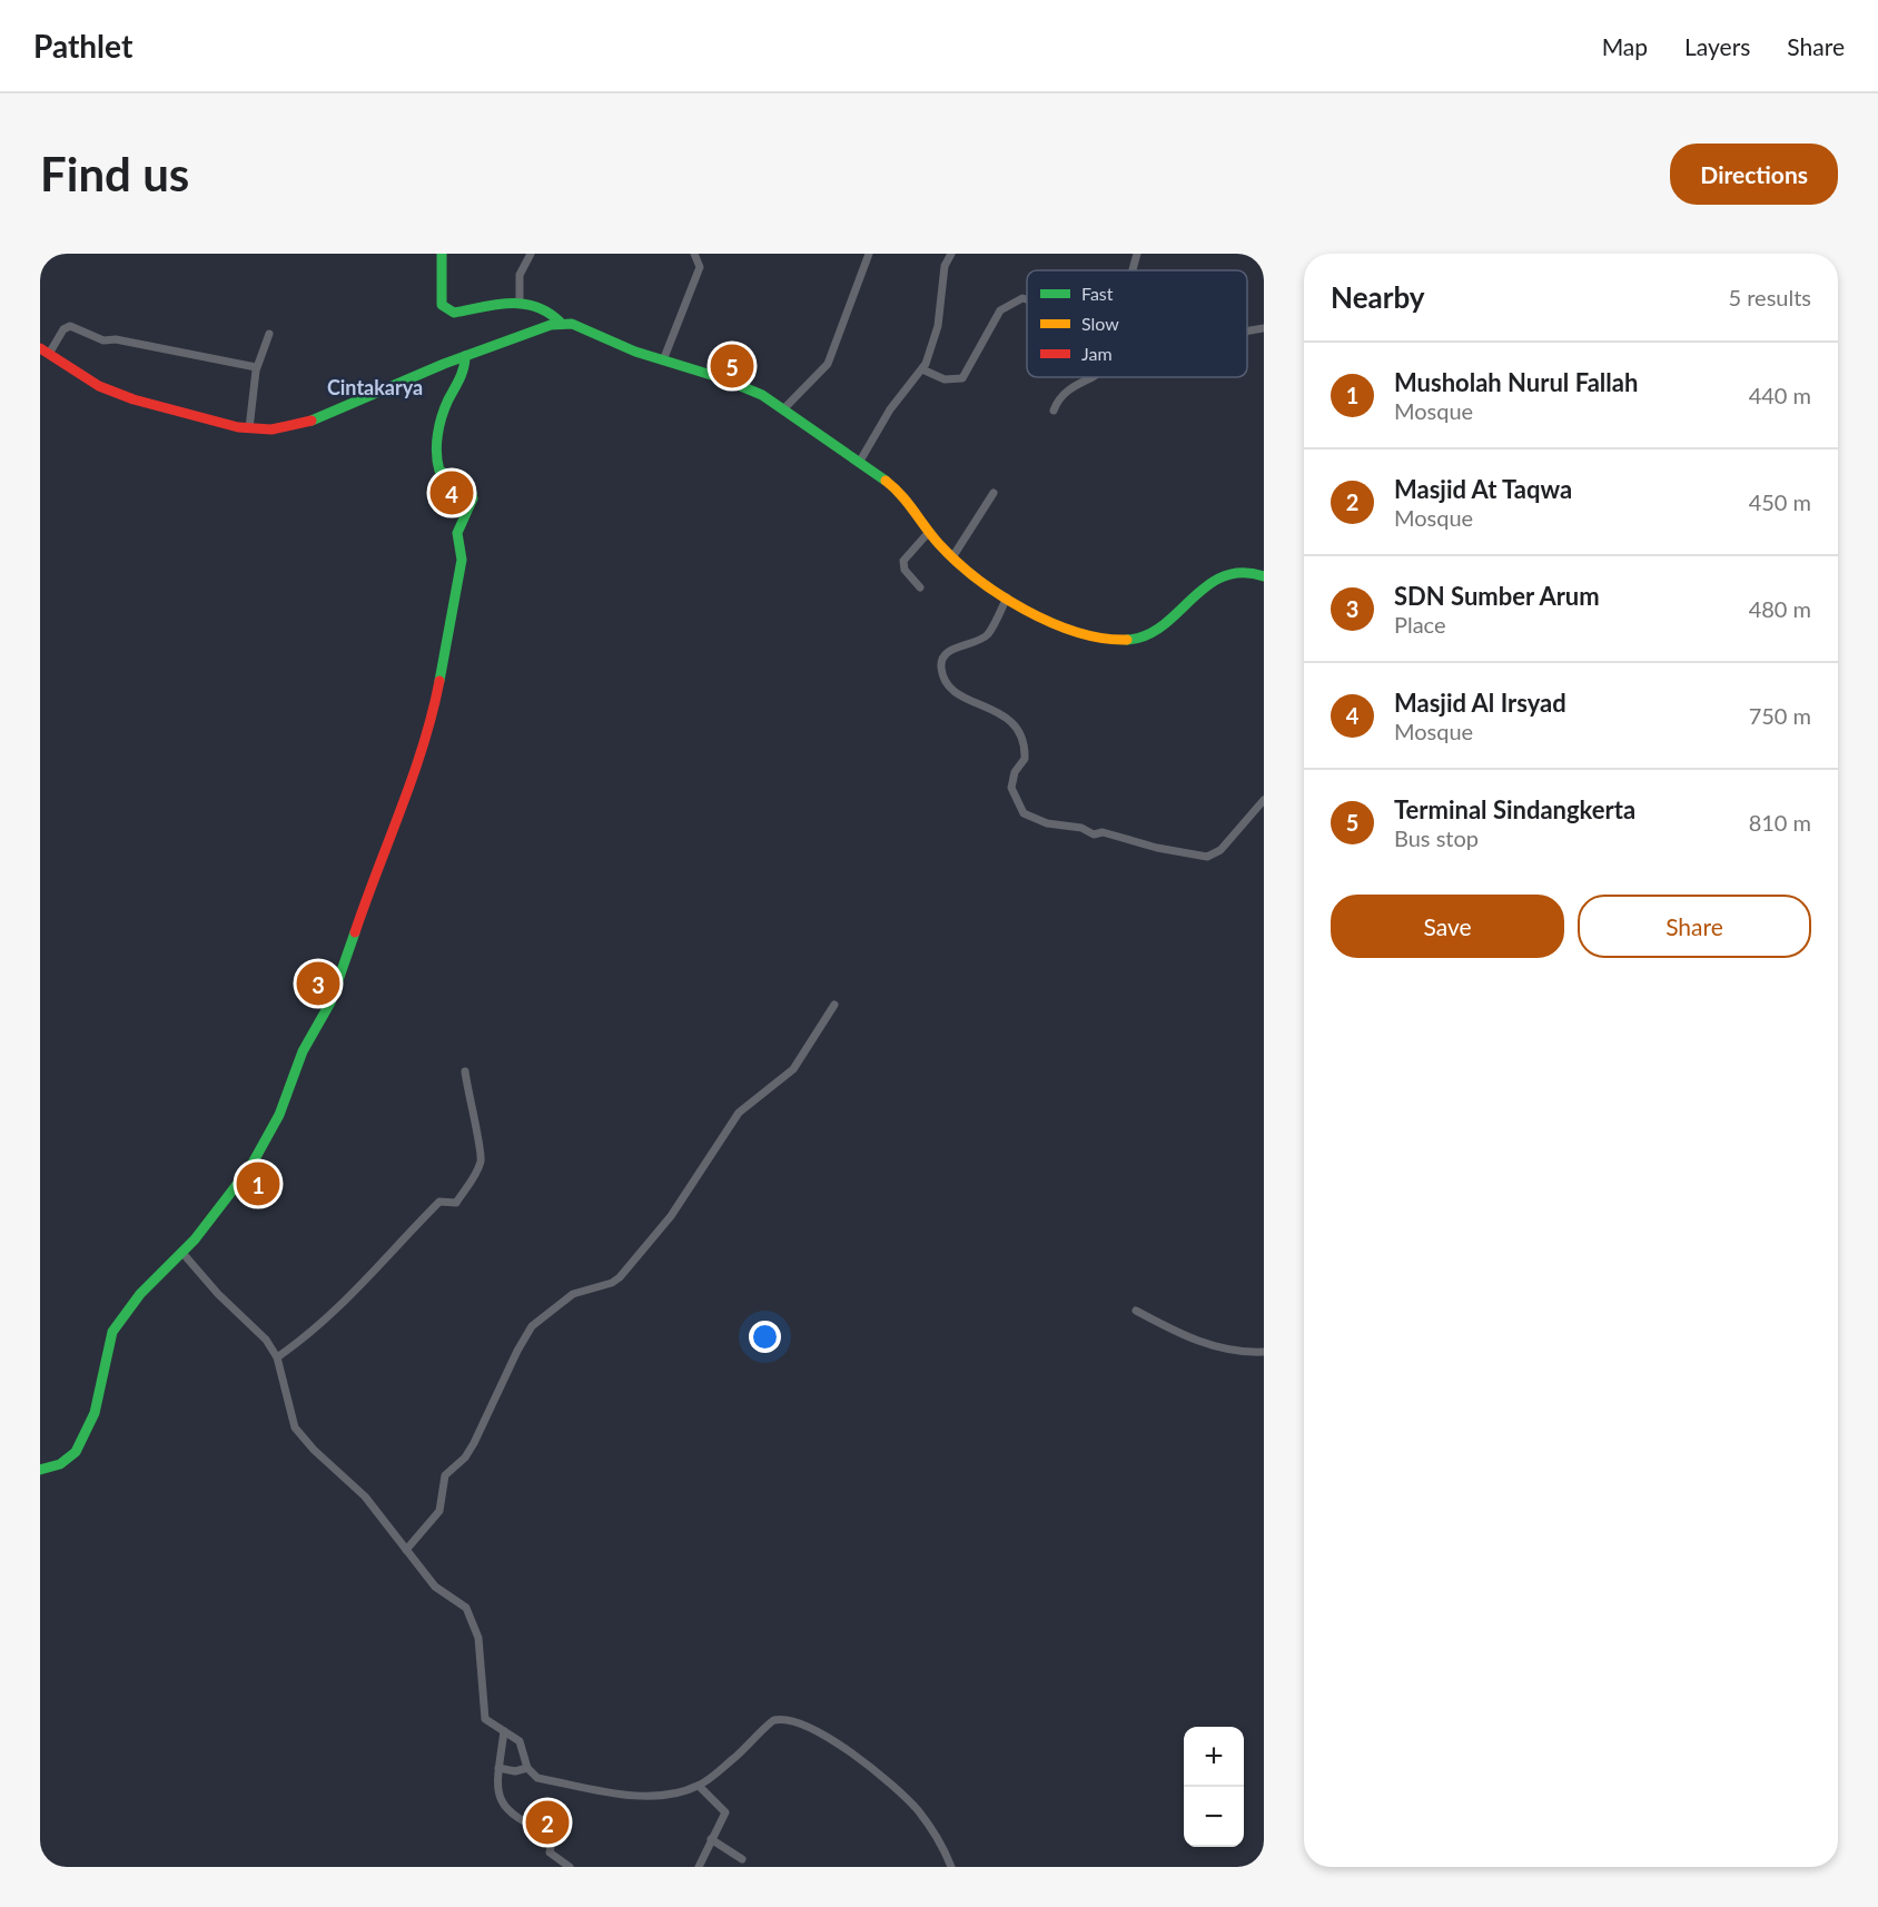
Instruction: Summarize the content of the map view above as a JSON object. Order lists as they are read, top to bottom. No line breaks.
{"districts":["Cintakarya"],"legend":["Fast","Slow","Jam"],"page":{"header":"Pathlet","nav":["Map","Layers","Share"],"buttons":["Directions",["Save","Share"]],"title":"Find us","heading":["Nearby","5 results"],"list":[{"mark":"1","name":"Musholah Nurul Fallah","note":"Mosque","value":"440 m"},{"mark":"2","name":"Masjid At Taqwa","note":"Mosque","value":"450 m"},{"mark":"3","name":"SDN Sumber Arum","note":"Place","value":"480 m"},{"mark":"4","name":"Masjid Al Irsyad","note":"Mosque","value":"750 m"},{"mark":"5","name":"Terminal Sindangkerta","note":"Bus stop","value":"810 m"}],"pins":["5","4","3","1","2"],"map_buttons":["+","−"]}}
